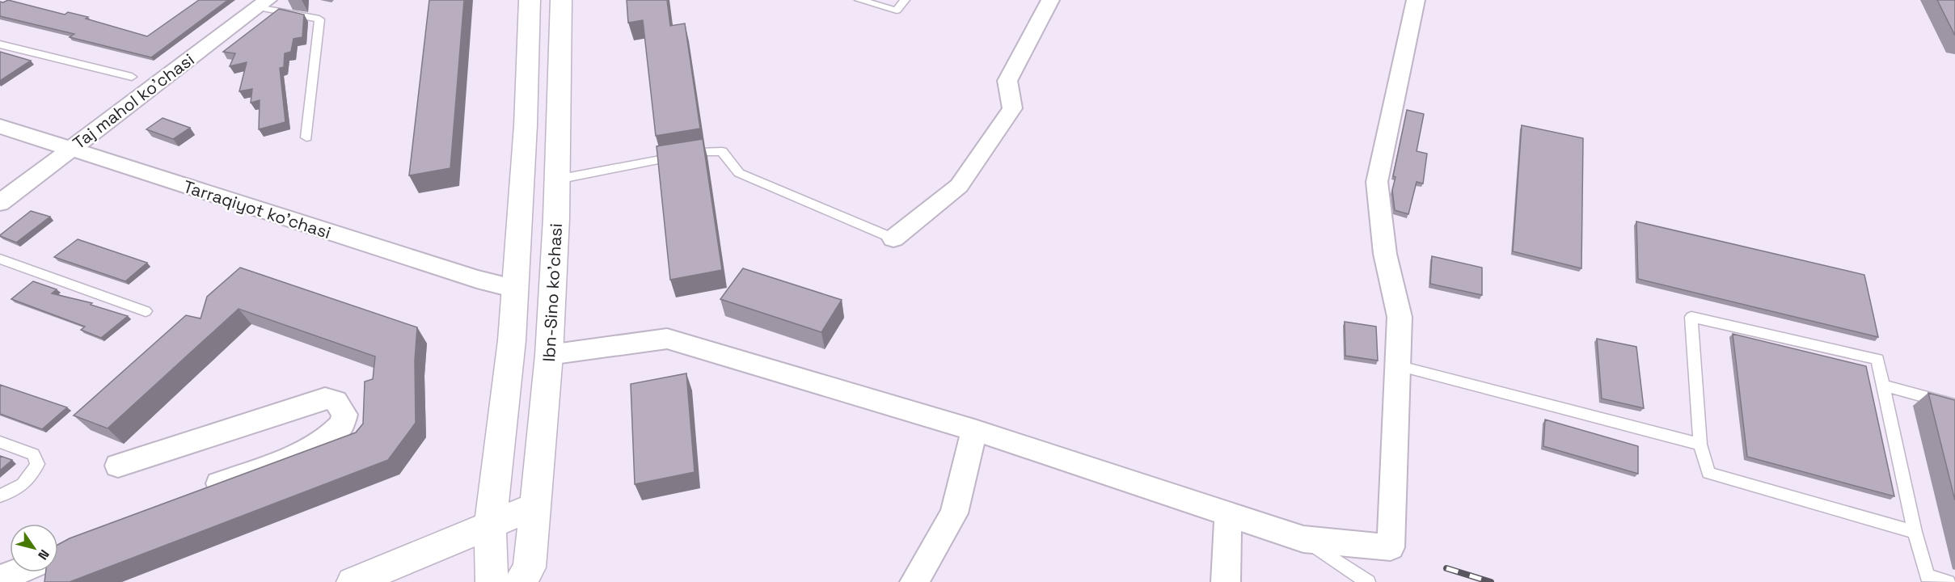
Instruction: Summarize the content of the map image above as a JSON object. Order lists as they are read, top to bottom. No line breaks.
{"streets":{"main road":["Ibn-Sino ko'chasi"],"street":["Taj mahol ko'chasi","Tarraqiyot ko'chasi"]},"crossings":[["Taj mahol ko'chasi","Tarraqiyot ko'chasi"],["Tarraqiyot ko'chasi","Ibn-Sino ko'chasi"]],"north":"bottom right"}
